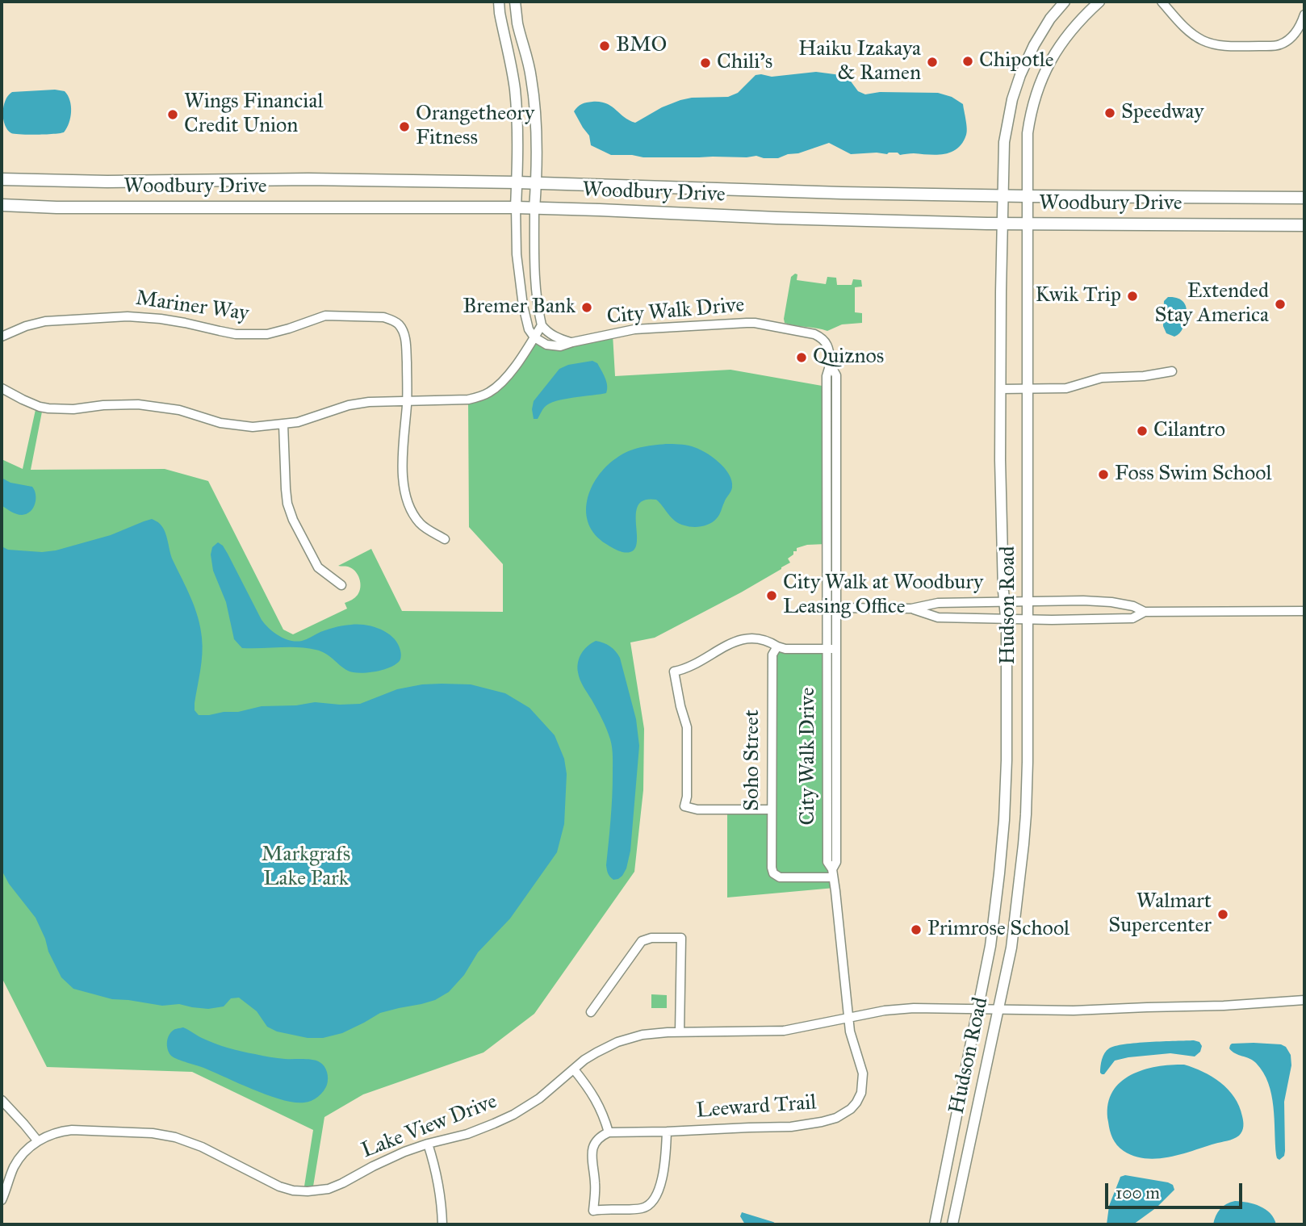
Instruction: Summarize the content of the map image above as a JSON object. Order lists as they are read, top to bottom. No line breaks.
{"streets":{"main road":["Woodbury Drive"],"street":["Mariner Way","City Walk Drive","Hudson Road","Soho Street","Leeward Trail","Lake View Drive"]},"crossings":[["Woodbury Drive","Hudson Road"],["City Walk Drive","Soho Street"],["City Walk Drive","Leeward Trail"],["City Walk Drive","Lake View Drive"],["Hudson Road","Lake View Drive"],["Leeward Trail","Lake View Drive"]],"parks":["Markgrafs Lake Park"],"places":["BMO","Chipotle","Haiku Izakaya & Ramen","Chili's","Speedway","Wings Financial Credit Union","Orangetheory Fitness","Kwik Trip","Extended Stay America","Bremer Bank","Quiznos","Cilantro","Foss Swim School","City Walk at Woodbury Leasing Office","Walmart Supercenter","Primrose School"],"scale_bar":"100 m"}
